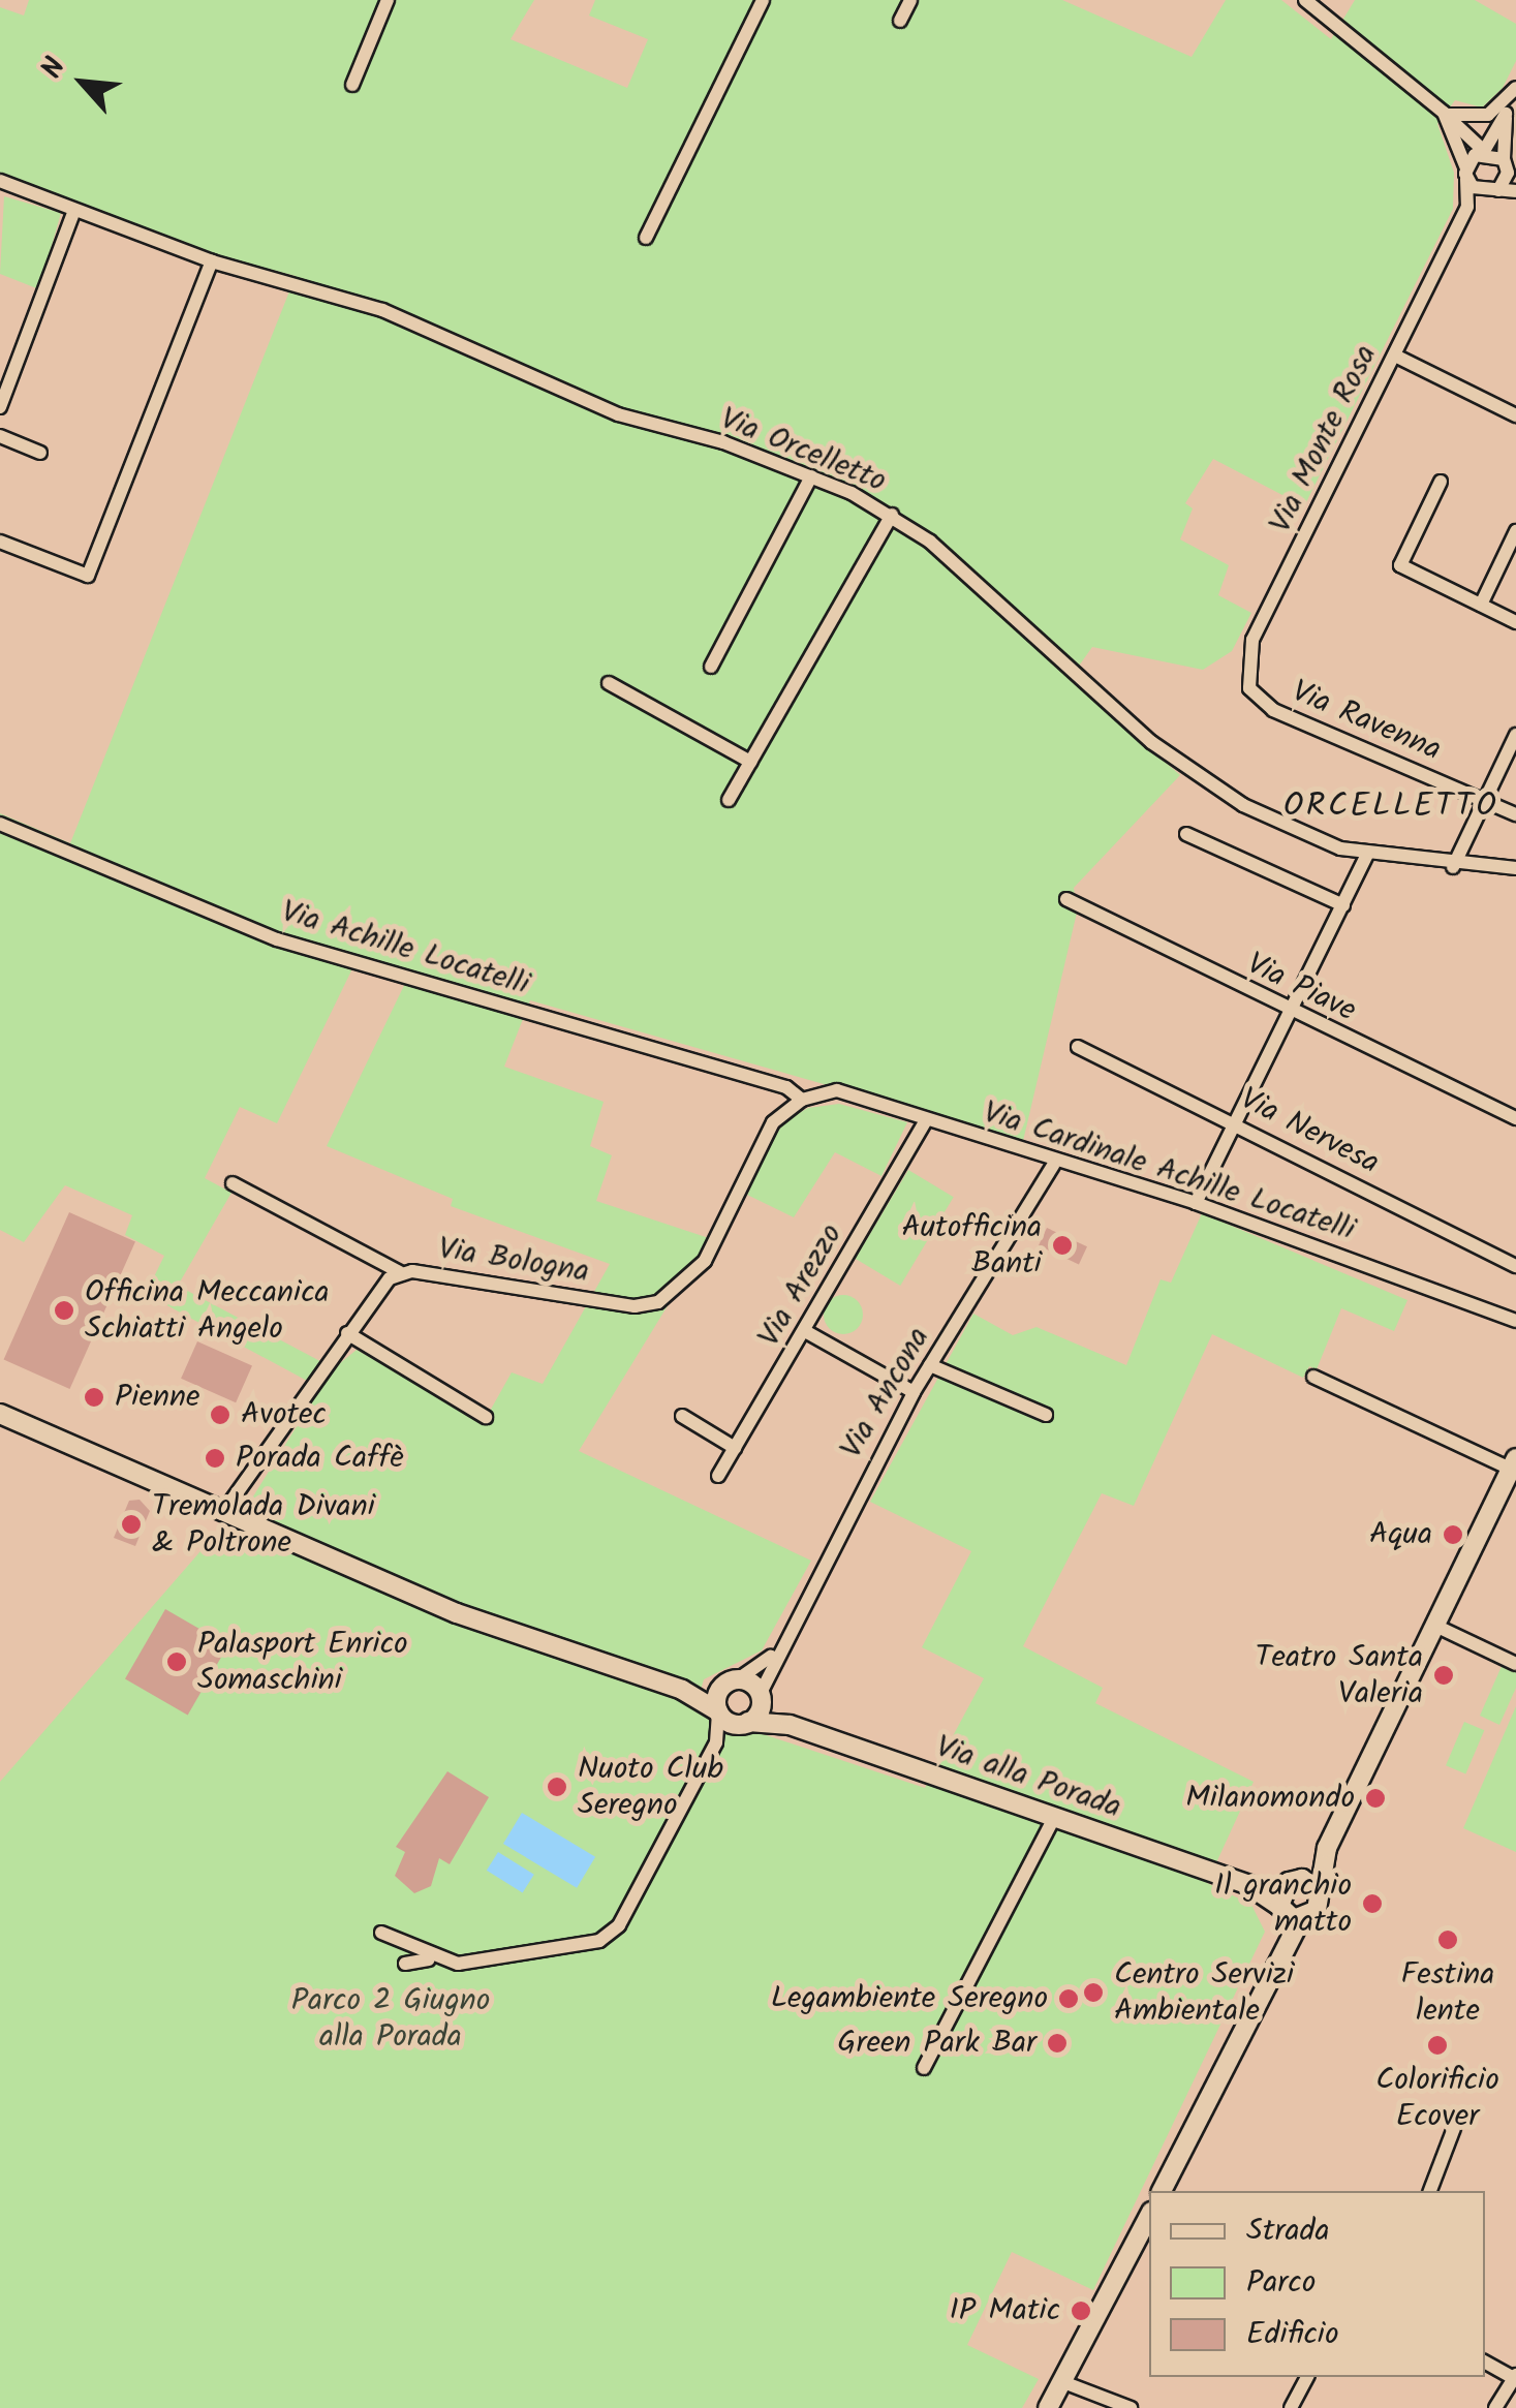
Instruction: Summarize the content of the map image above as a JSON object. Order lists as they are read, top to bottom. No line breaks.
{"streets":{"street":["Via Monte Rosa","Via Orcelletto","Via Ravenna","Via Achille Locatelli","Via Piave","Via Nervesa","Via Cardinale Achille Locatelli","Via Bologna","Via Arezzo","Via Ancona","Via alla Porada"]},"crossings":[["Via Monte Rosa","Via Ravenna"],["Via Achille Locatelli","Via Cardinale Achille Locatelli"],["Via Achille Locatelli","Via Bologna"],["Via Cardinale Achille Locatelli","Via Bologna"],["Via Cardinale Achille Locatelli","Via Arezzo"],["Via Cardinale Achille Locatelli","Via Ancona"],["Via Ancona","Via alla Porada"]],"districts":["ORCELLETTO"],"parks":["Parco 2 Giugno alla Porada"],"places":["Autofficina Banti","Officina Meccanica Schiatti Angelo","Pienne","Avotec","Porada Caffè","Tremolada Divani & Poltrone","Aqua","Palasport Enrico Somaschini","Teatro Santa Valeria","Nuoto Club Seregno","Milanomondo","Il granchio matto","Festina lente","Centro Servizi Ambientale","Legambiente Seregno","Green Park Bar","Colorificio Ecover","IP Matic"],"legend":["Strada","Parco","Edificio"],"north":"top left"}
